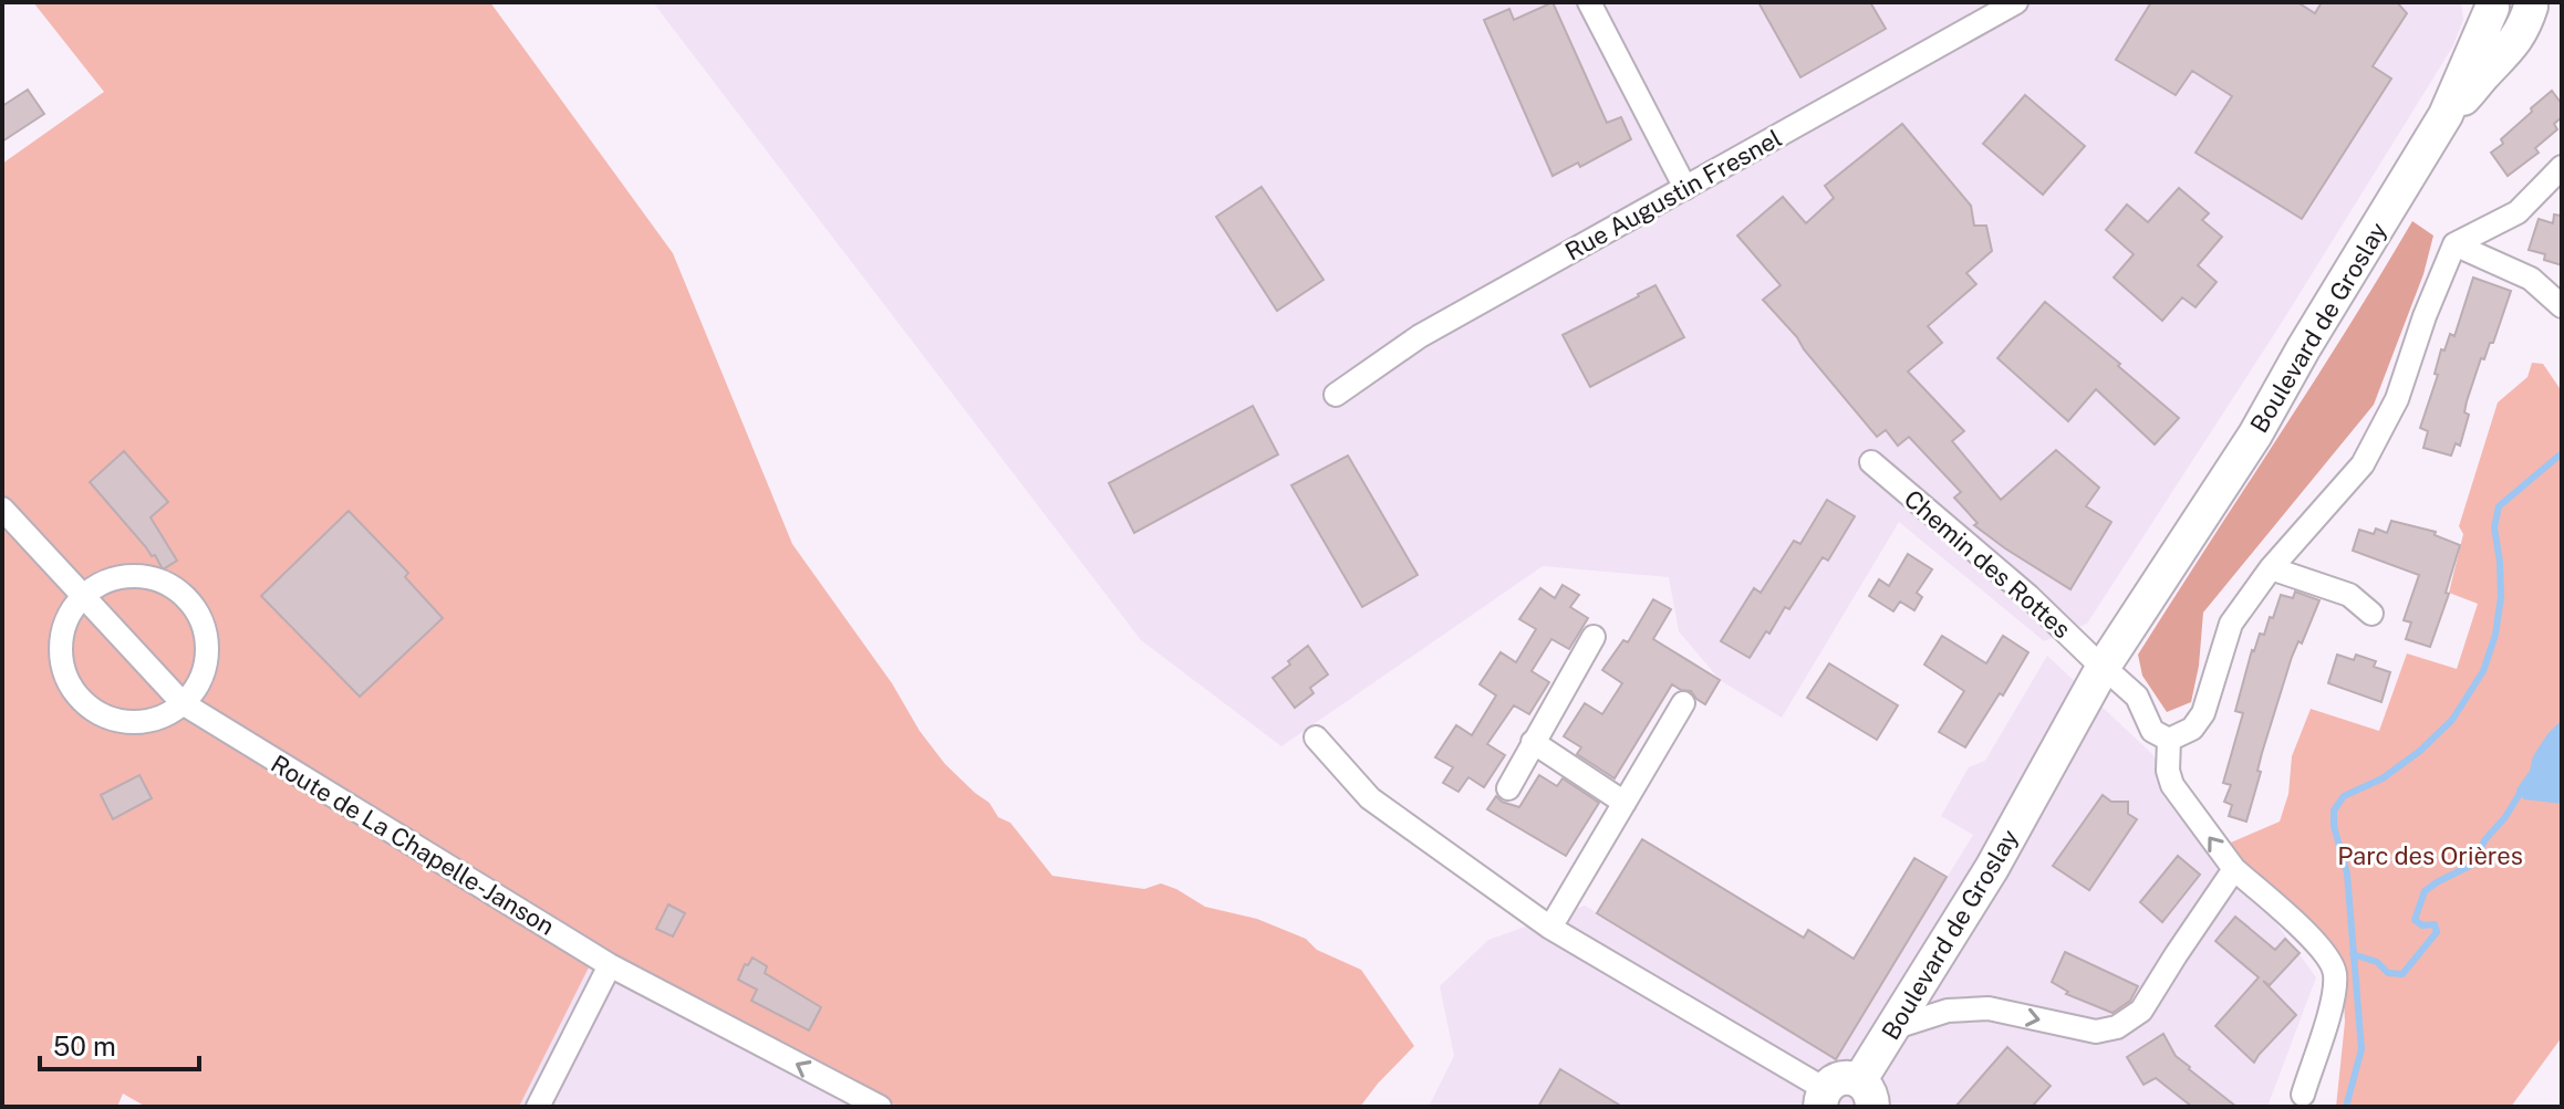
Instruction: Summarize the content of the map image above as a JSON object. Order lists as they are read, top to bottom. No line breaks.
{"streets":{"main road":["Boulevard de Groslay"],"street":["Rue Augustin Fresnel","Chemin des Rottes","Route de La Chapelle-Janson"]},"crossings":[["Boulevard de Groslay","Chemin des Rottes"]],"parks":["Parc des Orières"],"scale_bar":"50 m"}
